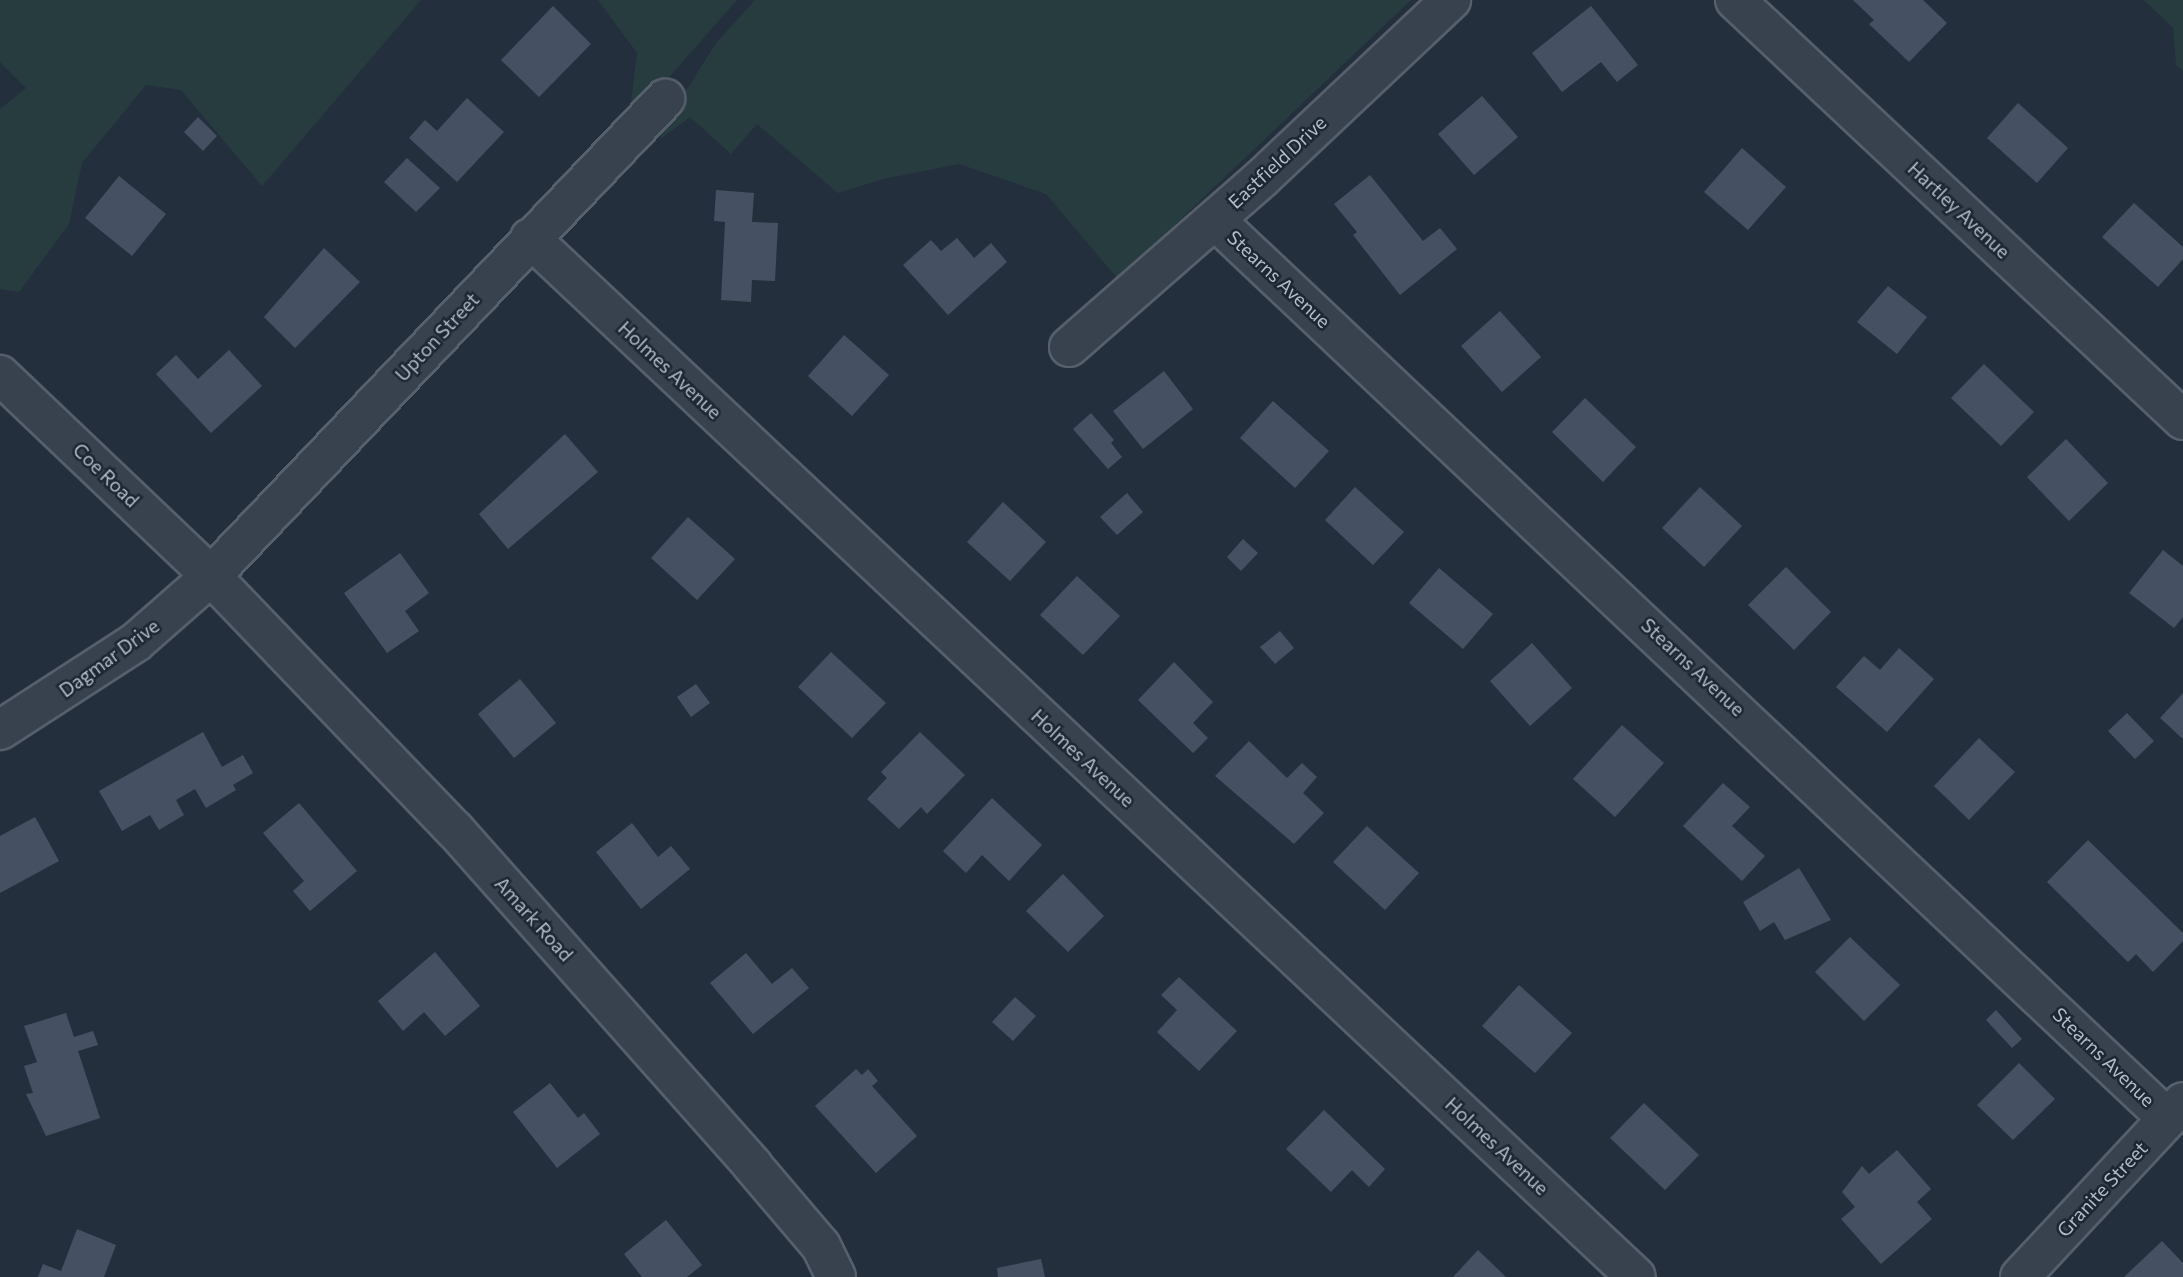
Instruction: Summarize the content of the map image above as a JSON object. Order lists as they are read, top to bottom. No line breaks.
{"streets":{"street":["Eastfield Drive","Hartley Avenue","Stearns Avenue","Upton Street","Holmes Avenue","Coe Road","Dagmar Drive","Amark Road","Granite Street"]},"crossings":[["Eastfield Drive","Stearns Avenue"],["Stearns Avenue","Granite Street"],["Upton Street","Holmes Avenue"],["Upton Street","Coe Road"],["Upton Street","Dagmar Drive"],["Upton Street","Amark Road"],["Coe Road","Dagmar Drive"],["Coe Road","Amark Road"],["Dagmar Drive","Amark Road"]]}
